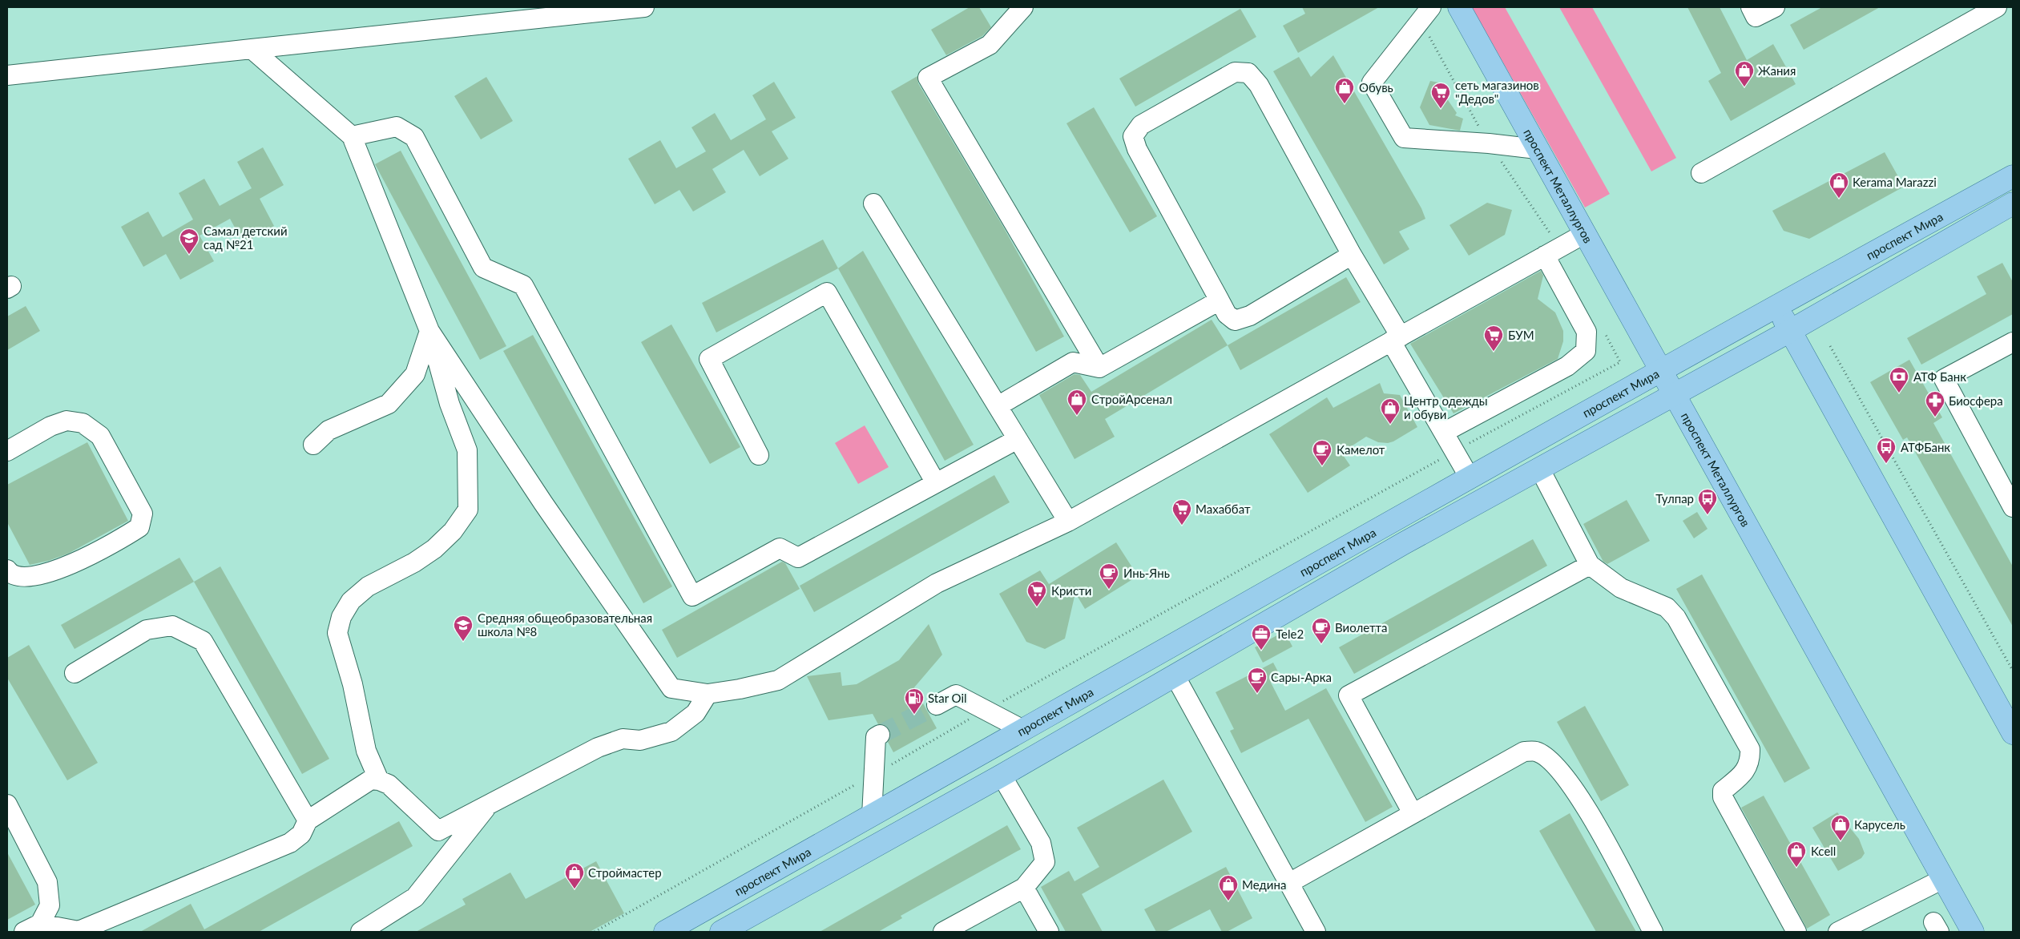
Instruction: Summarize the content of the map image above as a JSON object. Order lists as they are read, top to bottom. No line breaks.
{"streets":{"main road":["проспект Металлургов","проспект Мира"]},"crossings":[["проспект Металлургов","проспект Мира"]],"places":{"shop":["Жания","Обувь","Kerama Marazzi","СтройАрсенал","Центр одежды и обуви","Карусель","Kcell","Строймастер","Медина"],"supermarket":["сеть магазинов \"Дедов\"","БУМ","Махаббат","Кристи"],"school or university":["Самал детский сад №21","Средняя общеобразовательная школа №8"],"bank":["АТФ Банк"],"pharmacy":["Биосфера"],"bus stop":["АТФБанк","Тулпар"],"cafe":["Камелот","Инь-Янь","Виолетта","Сары-Арка"],"office":["Tele2"],"fuel station":["Star Oil"]}}
